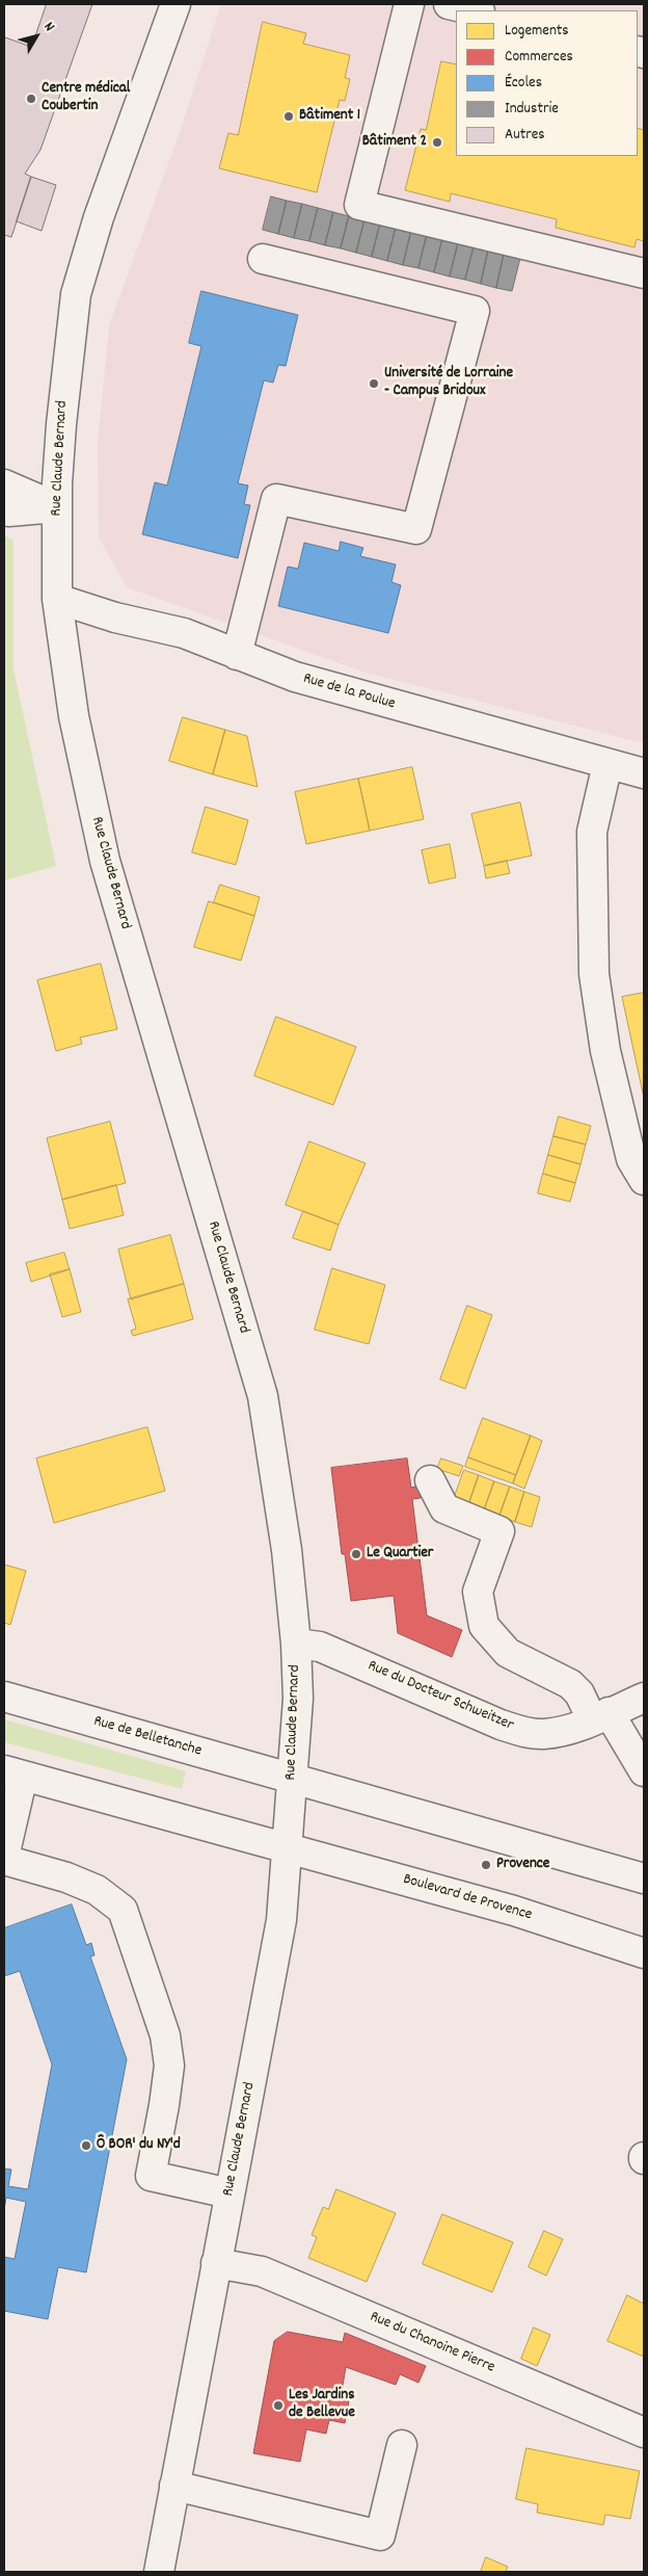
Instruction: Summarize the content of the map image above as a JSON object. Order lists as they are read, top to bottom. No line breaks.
{"streets":{"street":["Rue Claude Bernard","Rue de la Poulue","Rue du Docteur Schweitzer","Rue de Belletanche","Boulevard de Provence","Rue du Chanoine Pierre"]},"crossings":[["Rue Claude Bernard","Rue de la Poulue"],["Rue Claude Bernard","Rue du Docteur Schweitzer"],["Rue Claude Bernard","Rue de Belletanche"],["Rue Claude Bernard","Boulevard de Provence"],["Rue Claude Bernard","Rue du Chanoine Pierre"]],"places":["Centre médical Coubertin","Bâtiment 1","Bâtiment 2","Université de Lorraine - Campus Bridoux","Le Quartier","Provence","Ô BOR' du NY'd","Les Jardins de Bellevue"],"legend":["Logements","Commerces","Écoles","Industrie","Autres"],"north":"top right"}
